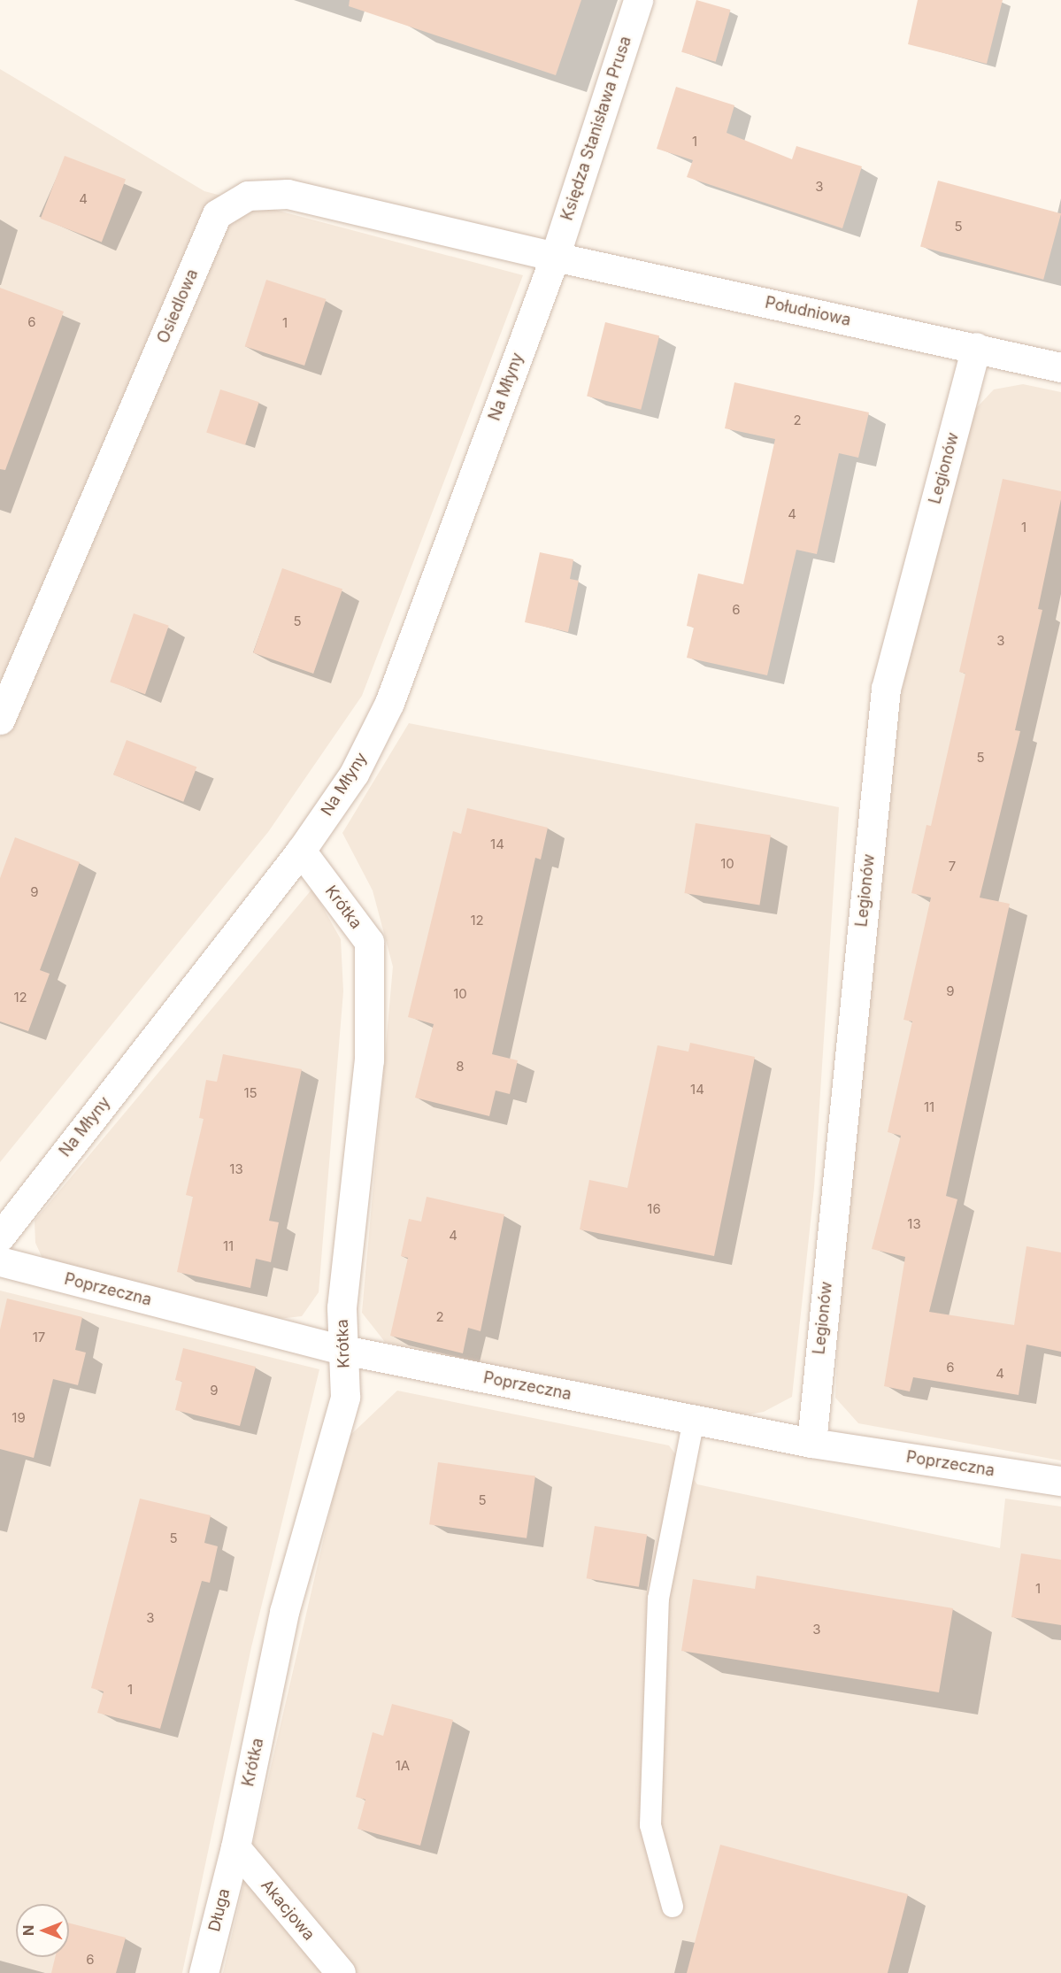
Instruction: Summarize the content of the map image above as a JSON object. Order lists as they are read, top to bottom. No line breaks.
{"streets":{"street":["Księdza Stanisława Prusa","Osiedlowa","Południowa","Na Młyny","Legionów","Krótka","Poprzeczna","Długa","Akacjowa"]},"crossings":[["Księdza Stanisława Prusa","Osiedlowa"],["Księdza Stanisława Prusa","Południowa"],["Księdza Stanisława Prusa","Na Młyny"],["Osiedlowa","Południowa"],["Osiedlowa","Na Młyny"],["Południowa","Na Młyny"],["Południowa","Legionów"],["Na Młyny","Krótka"],["Legionów","Poprzeczna"],["Krótka","Poprzeczna"],["Krótka","Długa"],["Krótka","Akacjowa"],["Długa","Akacjowa"]],"house_numbers":["1","3","4","5","6","1","2","4","1","6","5","3","5","14","10","7","9","12","9","10","12","8","14","15","11","13","16","13","4","11","2","17","6","4","9","19","5","5","1","3","3","1","1A","6"],"north":"left"}
